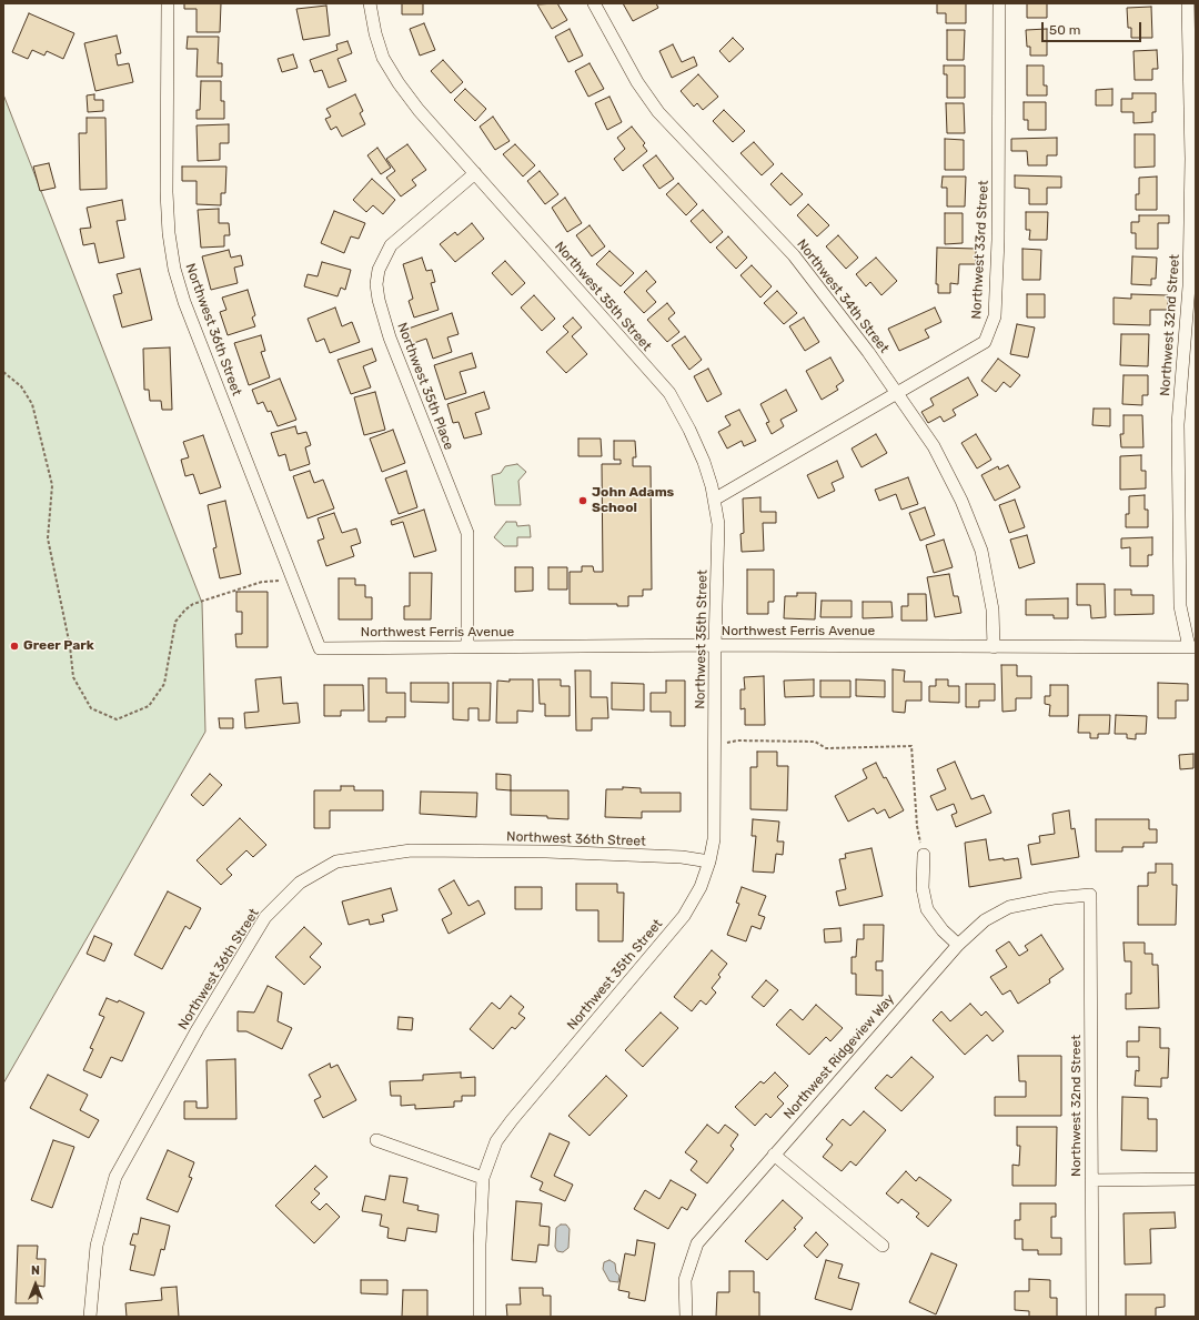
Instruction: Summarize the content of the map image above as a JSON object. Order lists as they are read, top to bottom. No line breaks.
{"streets":{"street":["Northwest 33rd Street","Northwest 35th Street","Northwest 34th Street","Northwest 32nd Street","Northwest 36th Street","Northwest 35th Place","Northwest Ferris Avenue","Northwest Ridgeview Way"]},"crossings":[["Northwest 33rd Street","Northwest 35th Street"],["Northwest 33rd Street","Northwest 34th Street"],["Northwest 35th Street","Northwest 36th Street"],["Northwest 35th Street","Northwest 35th Place"],["Northwest 35th Street","Northwest Ferris Avenue"],["Northwest 34th Street","Northwest Ferris Avenue"],["Northwest 32nd Street","Northwest Ferris Avenue"],["Northwest 32nd Street","Northwest Ridgeview Way"],["Northwest 36th Street","Northwest Ferris Avenue"],["Northwest 35th Place","Northwest Ferris Avenue"]],"places":["John Adams School","Greer Park"],"scale_bar":"50 m","north":"top"}
